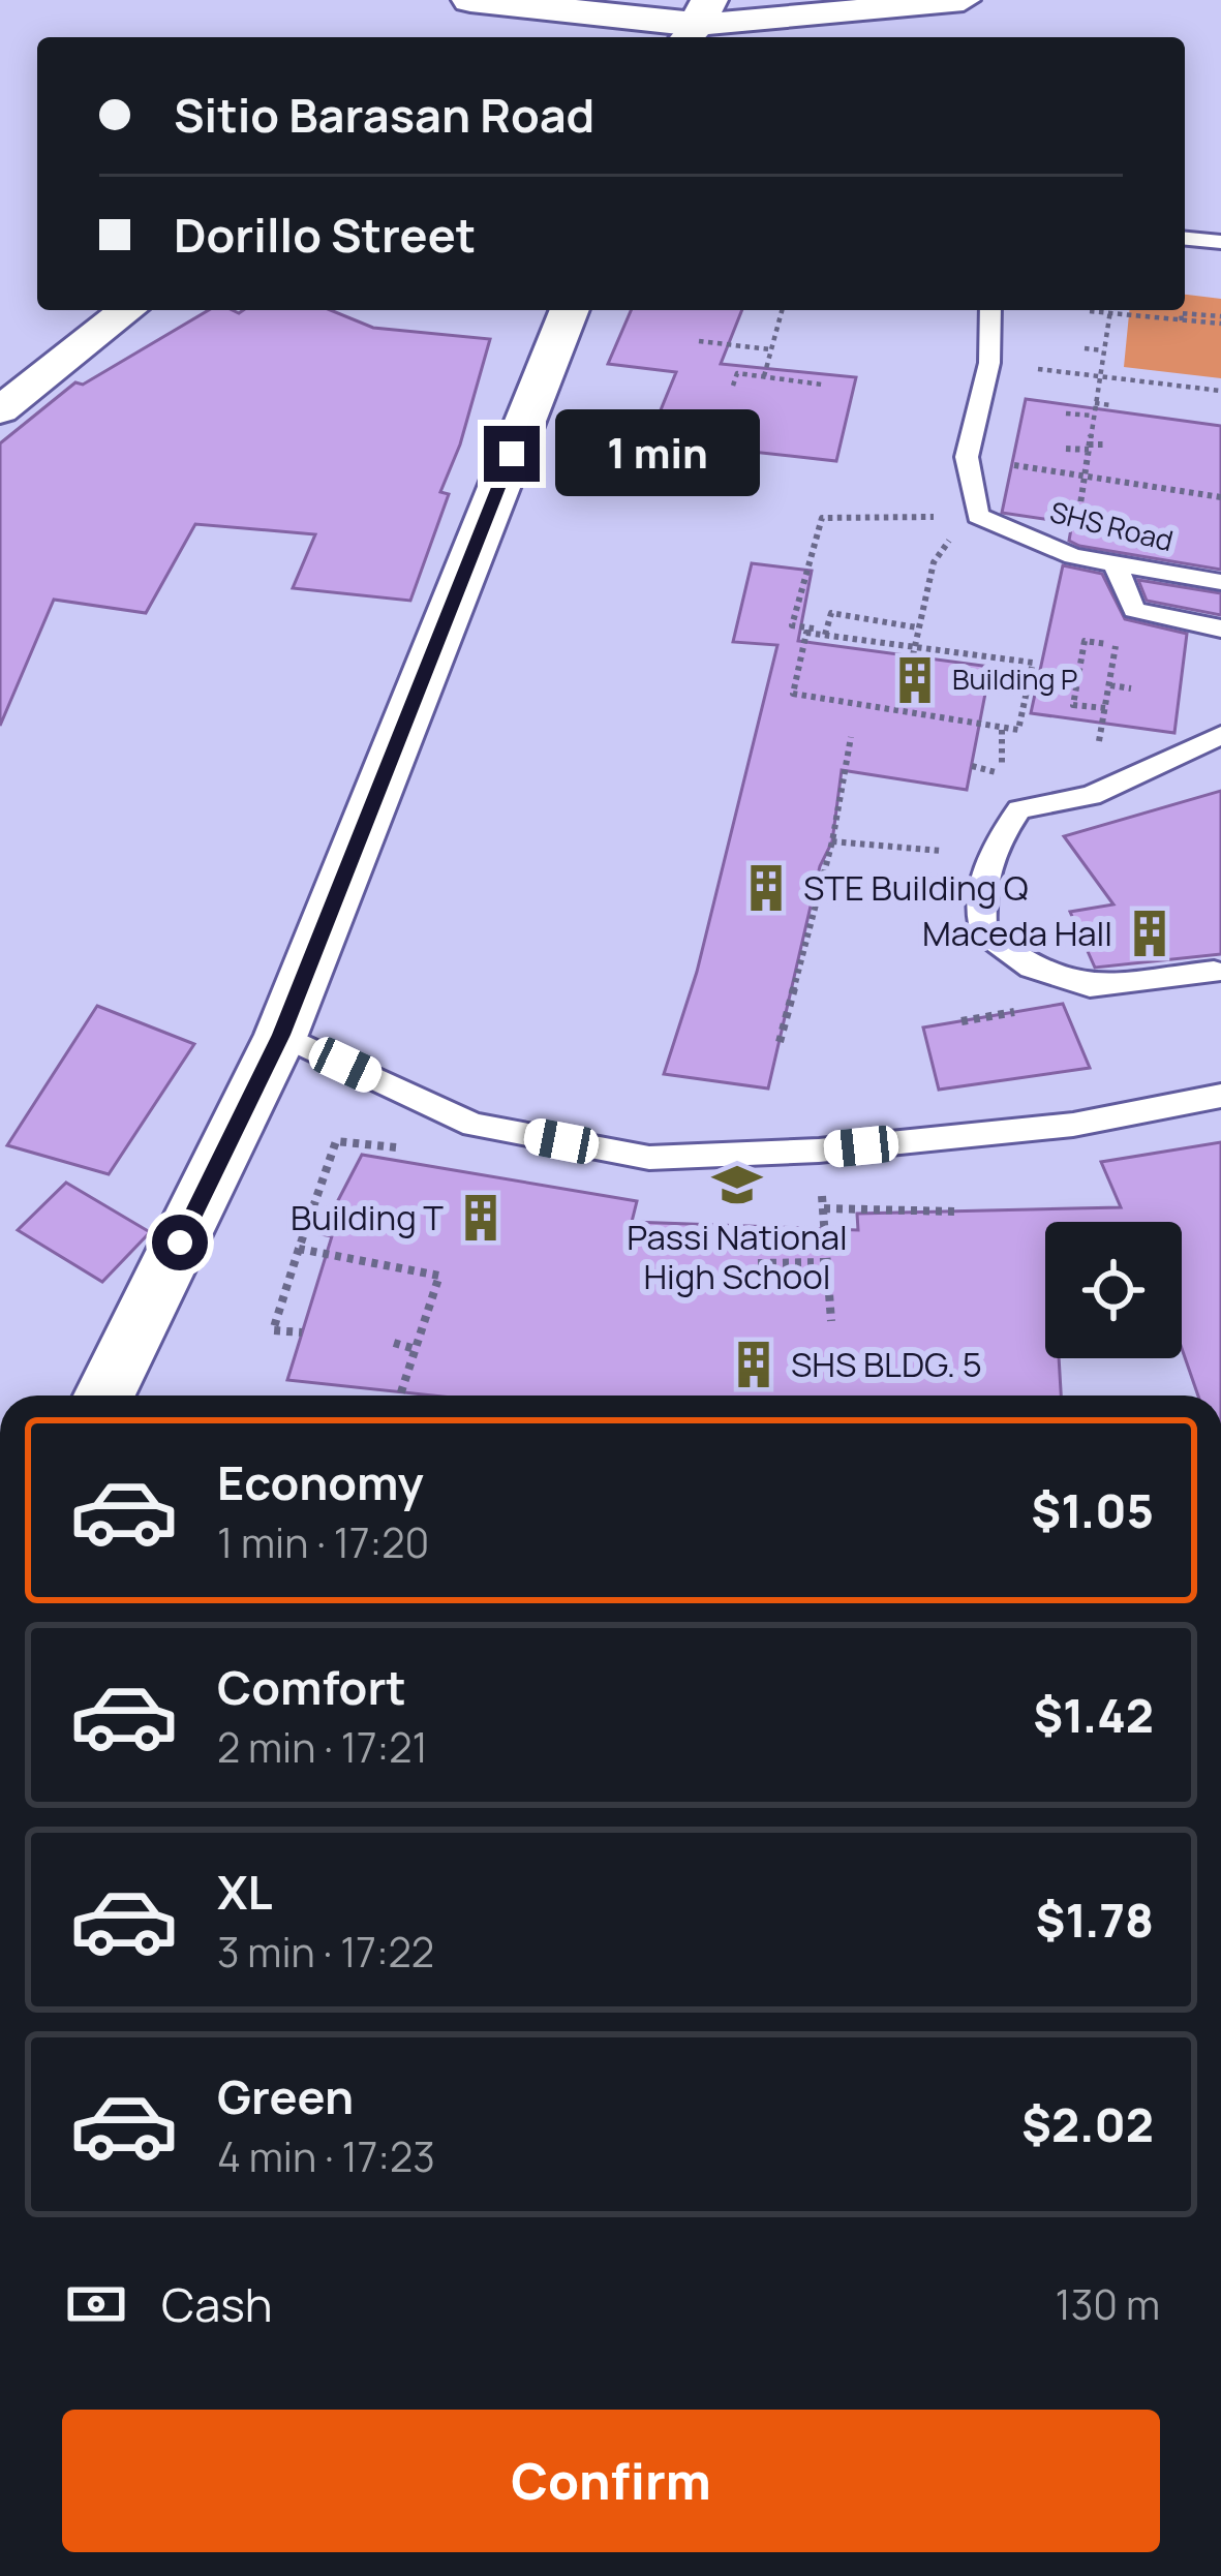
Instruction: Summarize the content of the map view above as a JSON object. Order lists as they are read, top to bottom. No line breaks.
{"streets":{"lane":["SHS Road"]},"places":{"building":["Building P","STE Building Q","Maceda Hall","Building T","SHS BLDG. 5"],"school or university":["Passi National High School"]},"page":{"banner":["Sitio Barasan Road","Dorillo Street"],"bubble":"1 min","list":[{"name":"Economy","note":"1 min · 17:20","value":"$1.05"},{"name":"Comfort","note":"2 min · 17:21","value":"$1.42"},{"name":"XL","note":"3 min · 17:22","value":"$1.78"},{"name":"Green","note":"4 min · 17:23","value":"$2.02"}],"pay":["Cash","130 m"],"buttons":"Confirm"}}
